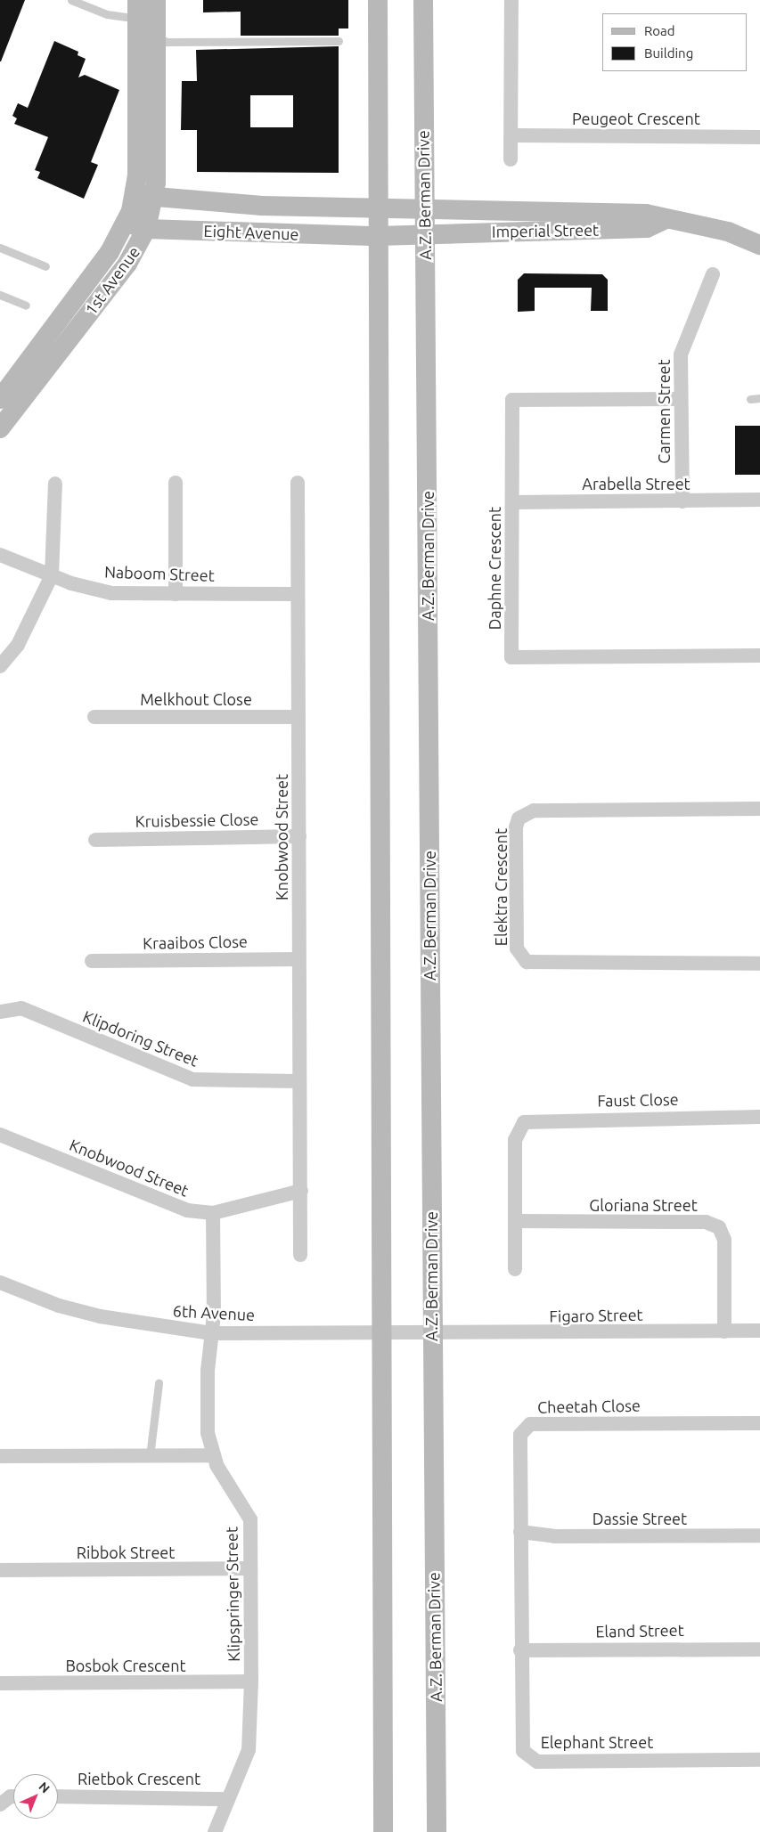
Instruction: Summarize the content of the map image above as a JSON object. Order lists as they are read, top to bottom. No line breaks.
{"streets":{"main road":["A.Z. Berman Drive","Imperial Street","Eight Avenue","1st Avenue"],"street":["Peugeot Crescent","Carmen Street","Arabella Street","Daphne Crescent","Naboom Street","Melkhout Close","Kruisbessie Close","Knobwood Street","Elektra Crescent","Kraaibos Close","Klipdoring Street","Faust Close","Gloriana Street","6th Avenue","Figaro Street","Cheetah Close","Dassie Street","Ribbok Street","Klipspringer Street","Eland Street","Bosbok Crescent","Elephant Street","Rietbok Crescent"]},"crossings":[["A.Z. Berman Drive","Imperial Street"],["A.Z. Berman Drive","Eight Avenue"],["A.Z. Berman Drive","6th Avenue"],["A.Z. Berman Drive","Figaro Street"],["Imperial Street","Eight Avenue"],["Eight Avenue","1st Avenue"],["Carmen Street","Arabella Street"],["Carmen Street","Daphne Crescent"],["Arabella Street","Daphne Crescent"],["Naboom Street","Knobwood Street"],["Melkhout Close","Knobwood Street"],["Kruisbessie Close","Knobwood Street"],["Knobwood Street","Kraaibos Close"],["Knobwood Street","Klipdoring Street"],["Knobwood Street","Klipspringer Street"],["Faust Close","Gloriana Street"],["Gloriana Street","Figaro Street"],["6th Avenue","Figaro Street"],["6th Avenue","Klipspringer Street"],["Cheetah Close","Dassie Street"],["Cheetah Close","Elephant Street"],["Dassie Street","Elephant Street"],["Ribbok Street","Klipspringer Street"],["Klipspringer Street","Bosbok Crescent"],["Klipspringer Street","Rietbok Crescent"],["Eland Street","Elephant Street"]],"legend":["Road","Building"],"north":"top right"}
